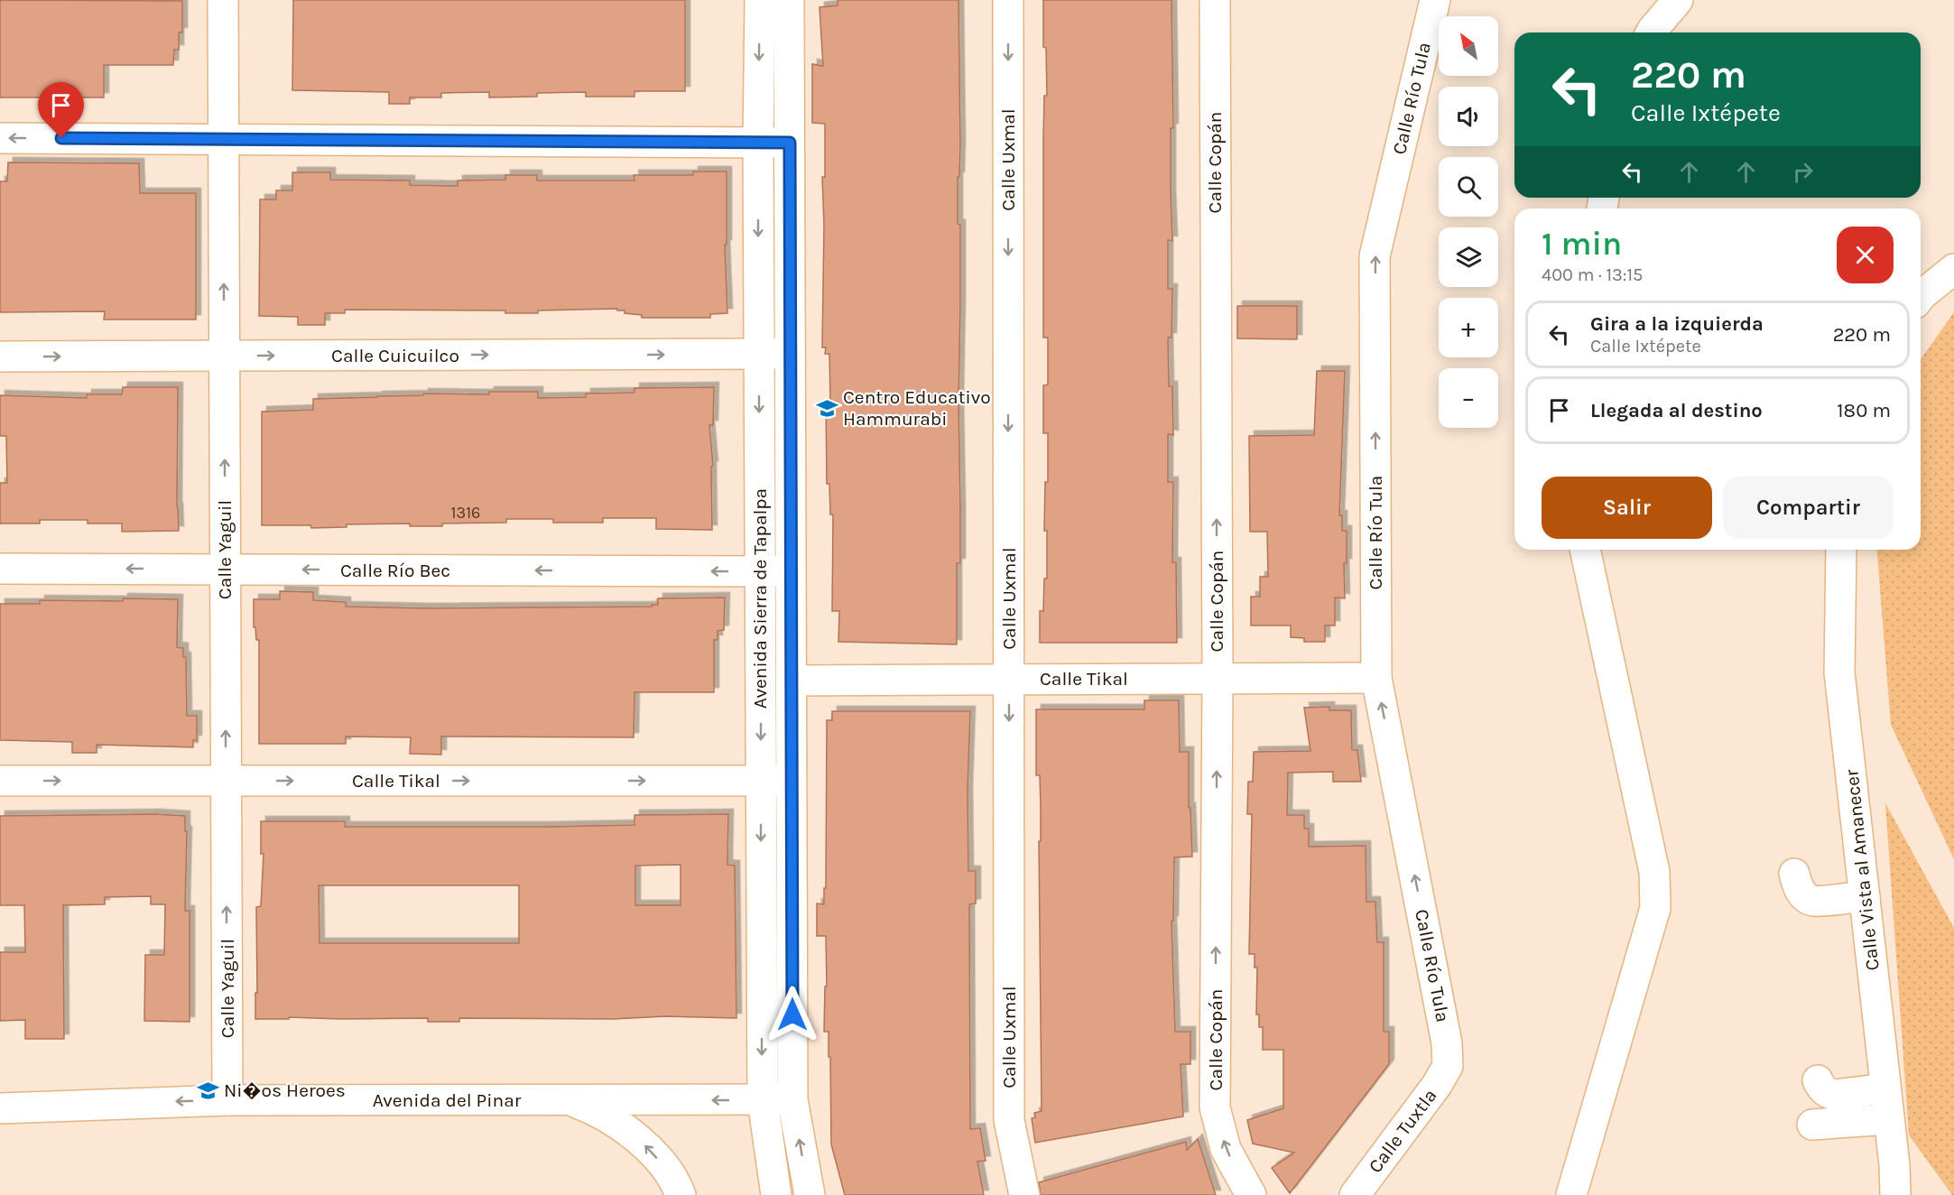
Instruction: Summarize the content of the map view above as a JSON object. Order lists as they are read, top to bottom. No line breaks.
{"streets":{"street":["Calle Río Tula","Calle Uxmal","Calle Copán","Calle Cuicuilco","Calle Yaguil","Calle Río Bec","Avenida Sierra de Tapalpa","Calle Tikal","Calle Vista al Amanecer","Avenida del Pinar","Calle Tuxtla"]},"crossings":[["Calle Río Tula","Calle Tikal"],["Calle Río Tula","Calle Tuxtla"],["Calle Uxmal","Calle Tikal"],["Calle Copán","Calle Tikal"],["Calle Cuicuilco","Calle Yaguil"],["Calle Cuicuilco","Avenida Sierra de Tapalpa"],["Calle Yaguil","Calle Río Bec"],["Calle Yaguil","Calle Tikal"],["Calle Yaguil","Avenida del Pinar"],["Calle Río Bec","Avenida Sierra de Tapalpa"],["Avenida Sierra de Tapalpa","Calle Tikal"],["Avenida Sierra de Tapalpa","Avenida del Pinar"]],"one_way":["Calle Uxmal","Calle Copán","Calle Yaguil","Calle Río Bec","Calle Tikal","Avenida del Pinar"],"places":{"school or university":["Centro Educativo Hammurabi","Ni�os Heroes"]},"house_numbers":["1316"],"north":"top left","page":{"map_buttons":["+","−"],"turn":["220 m","Calle Ixtépete"],"heading":["1 min","400 m · 13:15"],"list":[{"name":"Gira a la izquierda","note":"Calle Ixtépete","value":"220 m"},{"name":"Llegada al destino","value":"180 m"}],"buttons":["Salir","Compartir"]}}
